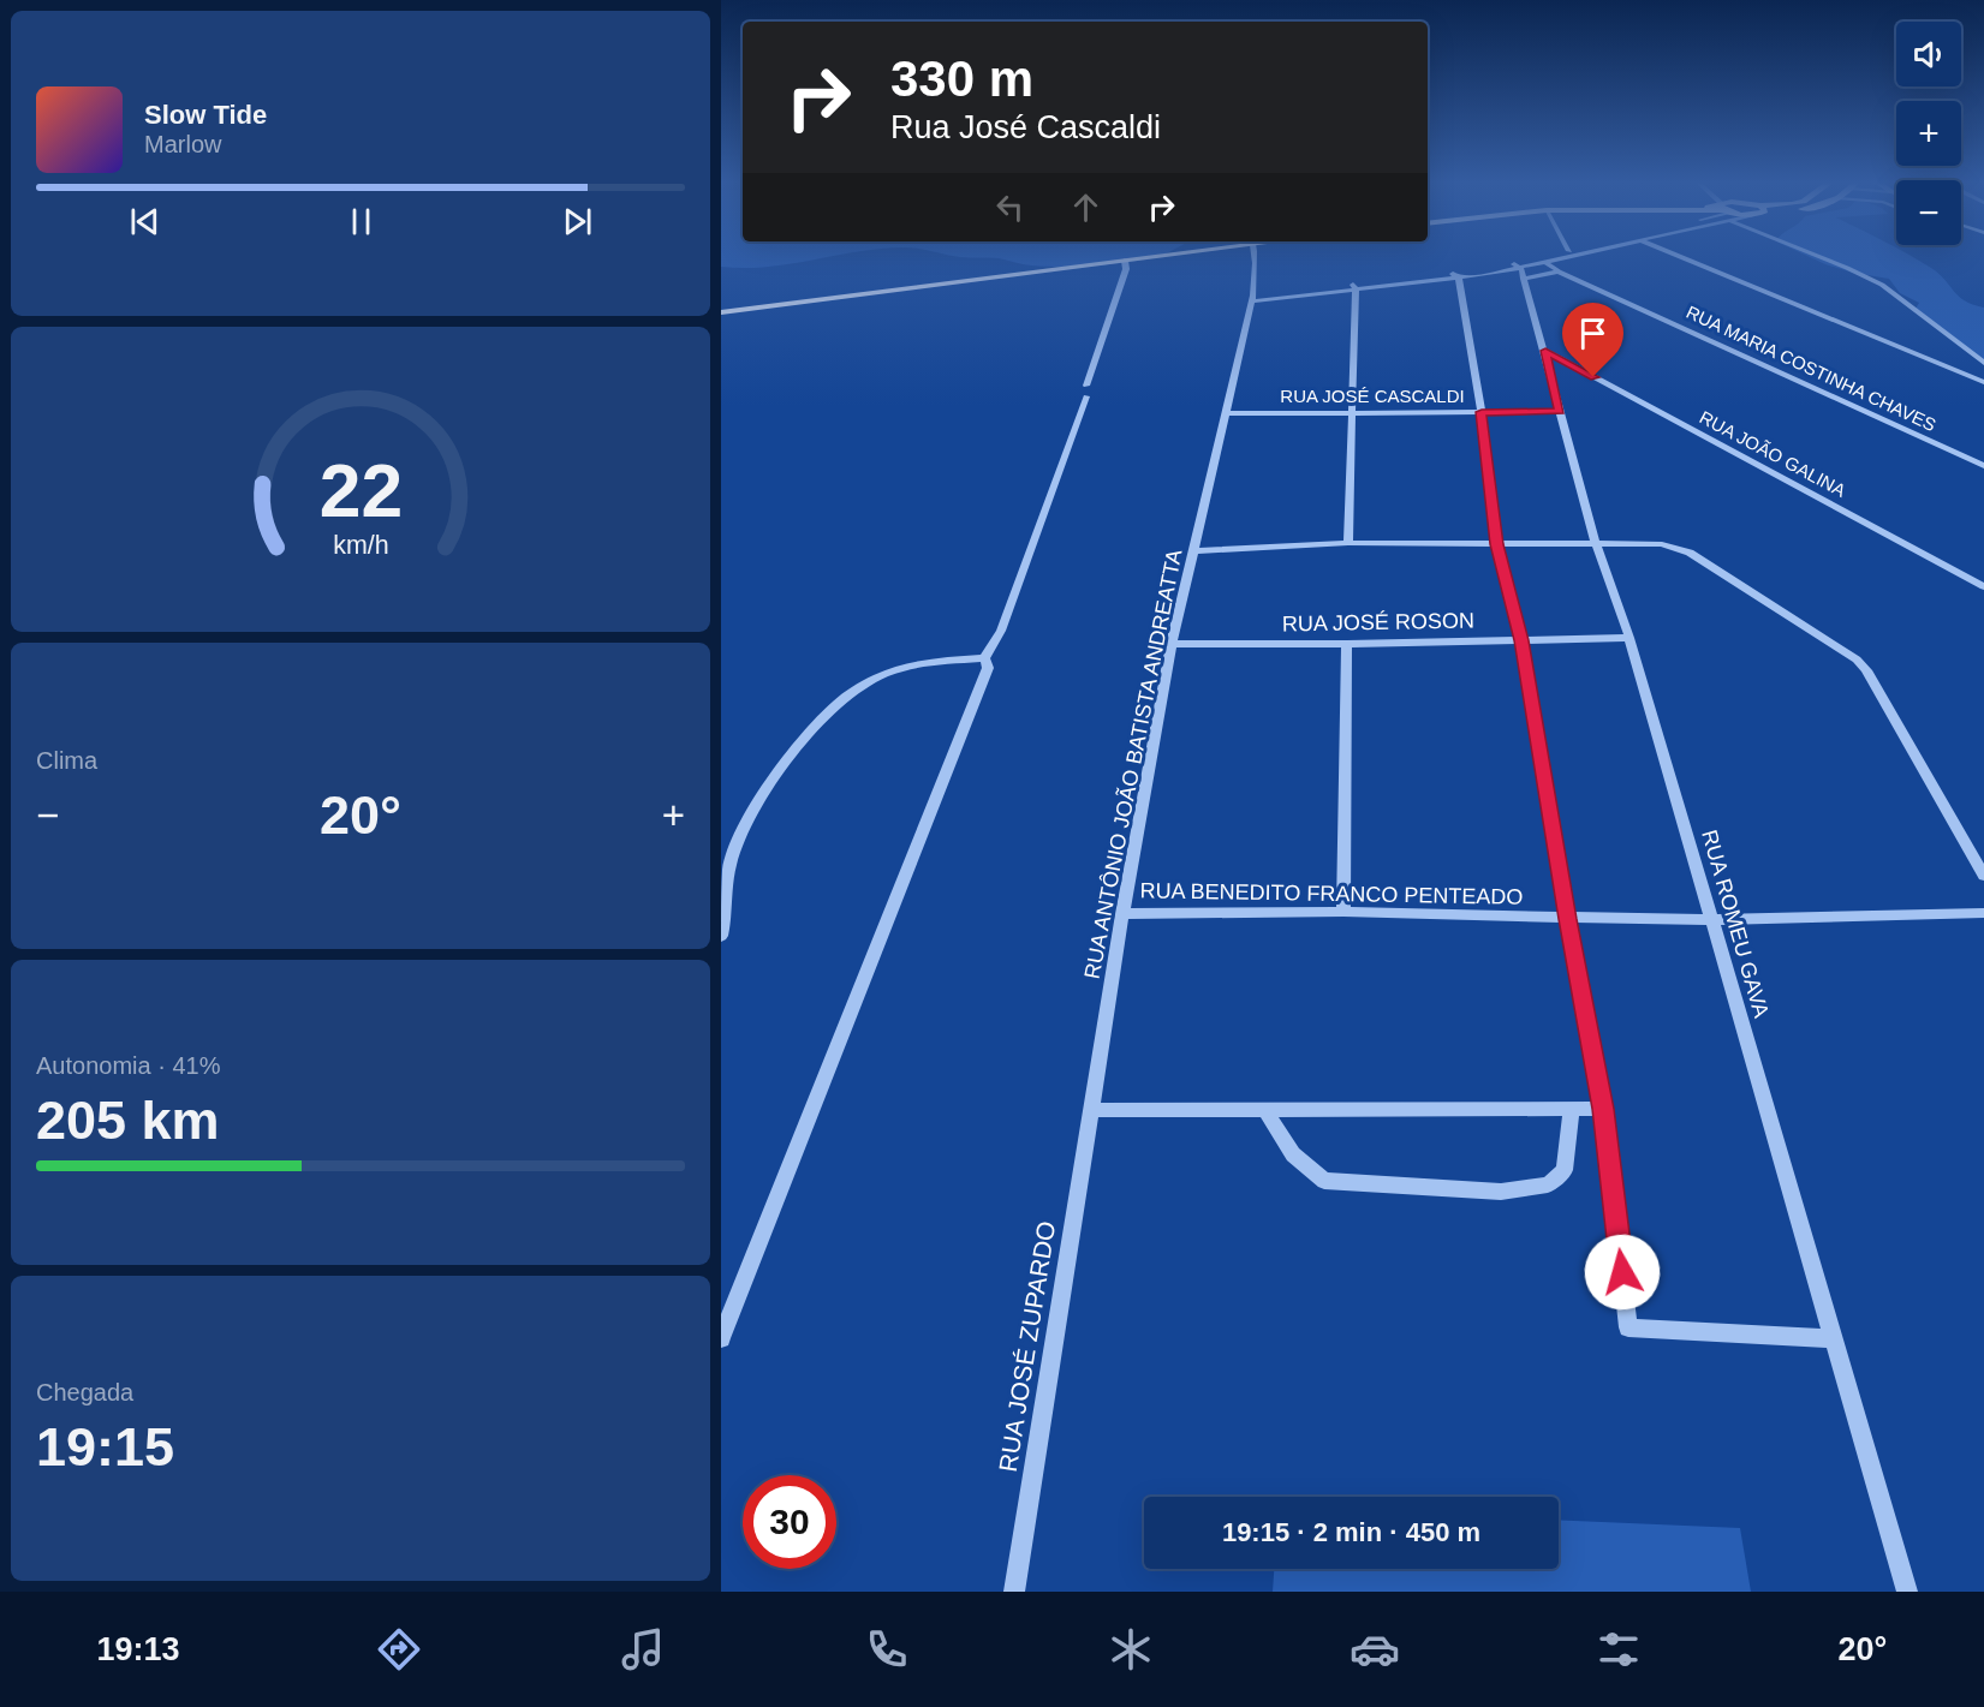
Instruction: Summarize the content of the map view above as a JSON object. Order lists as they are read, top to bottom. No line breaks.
{"streets":{"street":["RUA MARIA COSTINHA CHAVES","RUA JOSÉ CASCALDI","RUA JOÃO GALINA","RUA JOSÉ ROSON","RUA ANTÔNIO JOÃO BATISTA ANDREATTA","RUA BENEDITO FRANCO PENTEADO","RUA ROMEU GAVA","RUA JOSÉ ZUPARDO"]},"crossings":[["RUA JOSÉ CASCALDI","RUA ANTÔNIO JOÃO BATISTA ANDREATTA"],["RUA JOSÉ CASCALDI","RUA ROMEU GAVA"],["RUA JOÃO GALINA","RUA ROMEU GAVA"],["RUA JOSÉ ROSON","RUA ANTÔNIO JOÃO BATISTA ANDREATTA"],["RUA JOSÉ ROSON","RUA ROMEU GAVA"],["RUA ANTÔNIO JOÃO BATISTA ANDREATTA","RUA BENEDITO FRANCO PENTEADO"],["RUA ANTÔNIO JOÃO BATISTA ANDREATTA","RUA JOSÉ ZUPARDO"],["RUA BENEDITO FRANCO PENTEADO","RUA ROMEU GAVA"]],"page":{"map_buttons":["+","−"],"turn":["330 m","Rua José Cascaldi"],"song":["Slow Tide","Marlow"],"tile":["Clima",["Autonomia · 41%","205 km"],["Chegada","19:15"]],"heat":["−","20°","+"],"limit":"30","trip":"19:15 · 2 min · 450 m","tabs":["19:13","20°"],"gauge":["22","km/h"]}}
